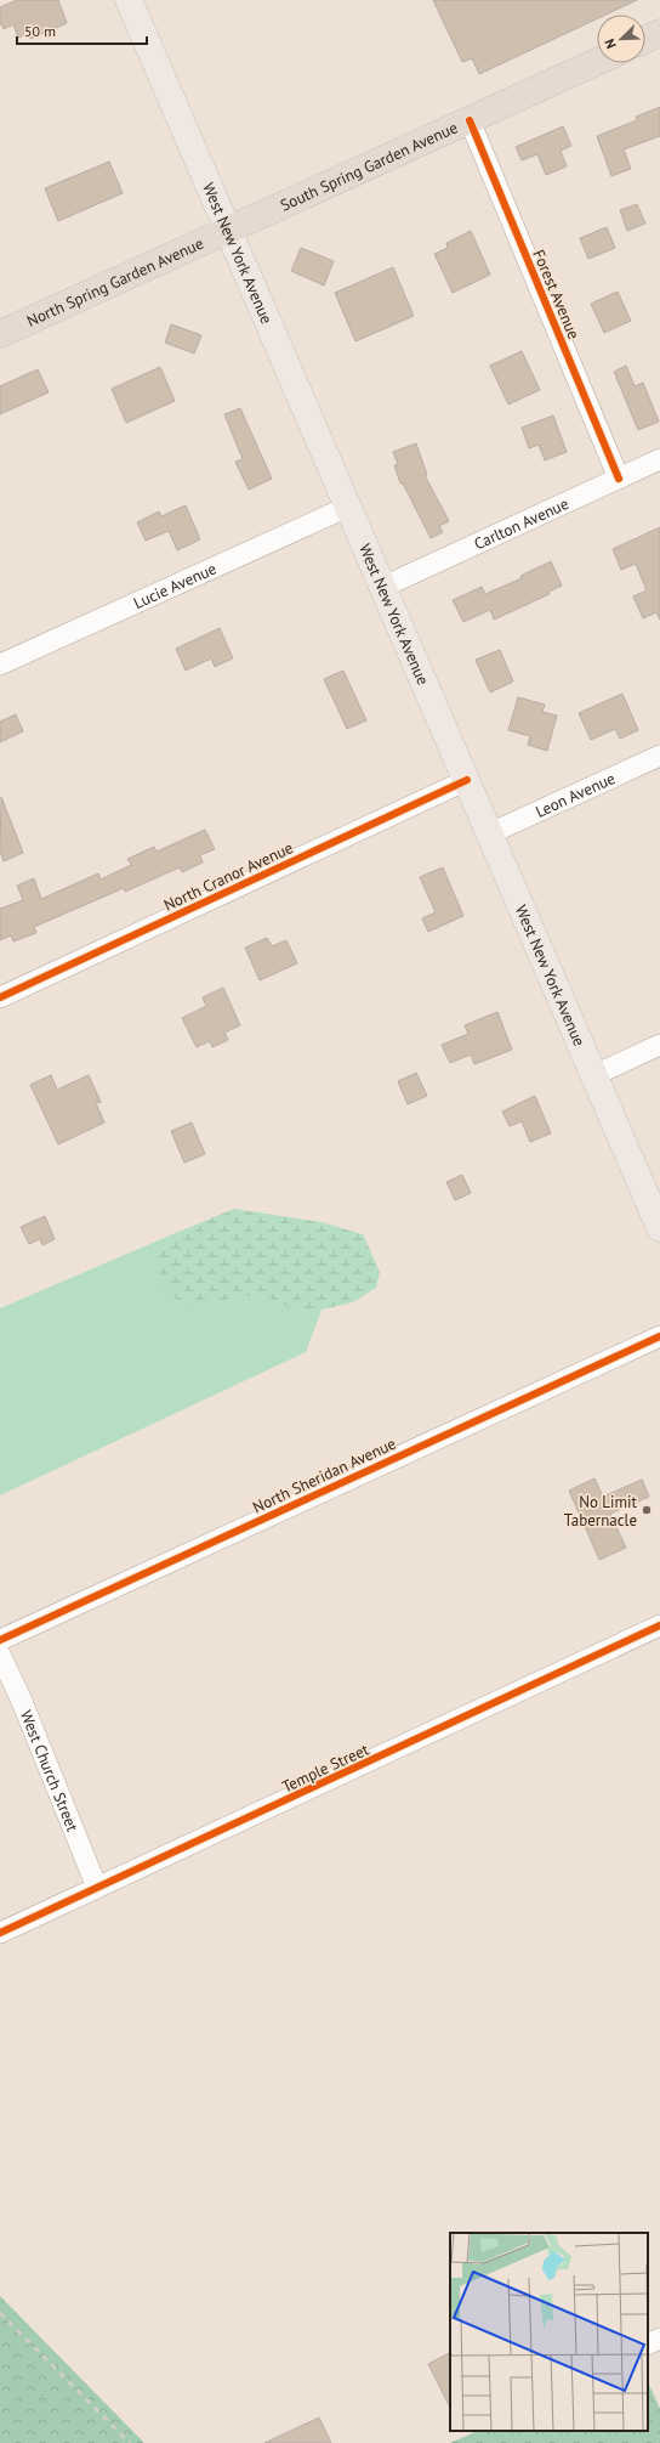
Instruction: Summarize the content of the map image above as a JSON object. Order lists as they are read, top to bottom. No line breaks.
{"streets":{"highway":["South Spring Garden Avenue","North Spring Garden Avenue"],"main road":["West New York Avenue"],"street":["Forest Avenue","Carlton Avenue","Lucie Avenue","Leon Avenue","North Cranor Avenue","North Sheridan Avenue","Temple Street","West Church Street"]},"crossings":[["South Spring Garden Avenue","West New York Avenue"],["South Spring Garden Avenue","North Spring Garden Avenue"],["South Spring Garden Avenue","Forest Avenue"],["West New York Avenue","North Spring Garden Avenue"],["West New York Avenue","Carlton Avenue"],["West New York Avenue","Lucie Avenue"],["West New York Avenue","Leon Avenue"],["West New York Avenue","North Cranor Avenue"],["Forest Avenue","Carlton Avenue"],["Temple Street","West Church Street"]],"places":["No Limit Tabernacle"],"scale_bar":"50 m","north":"bottom left"}
